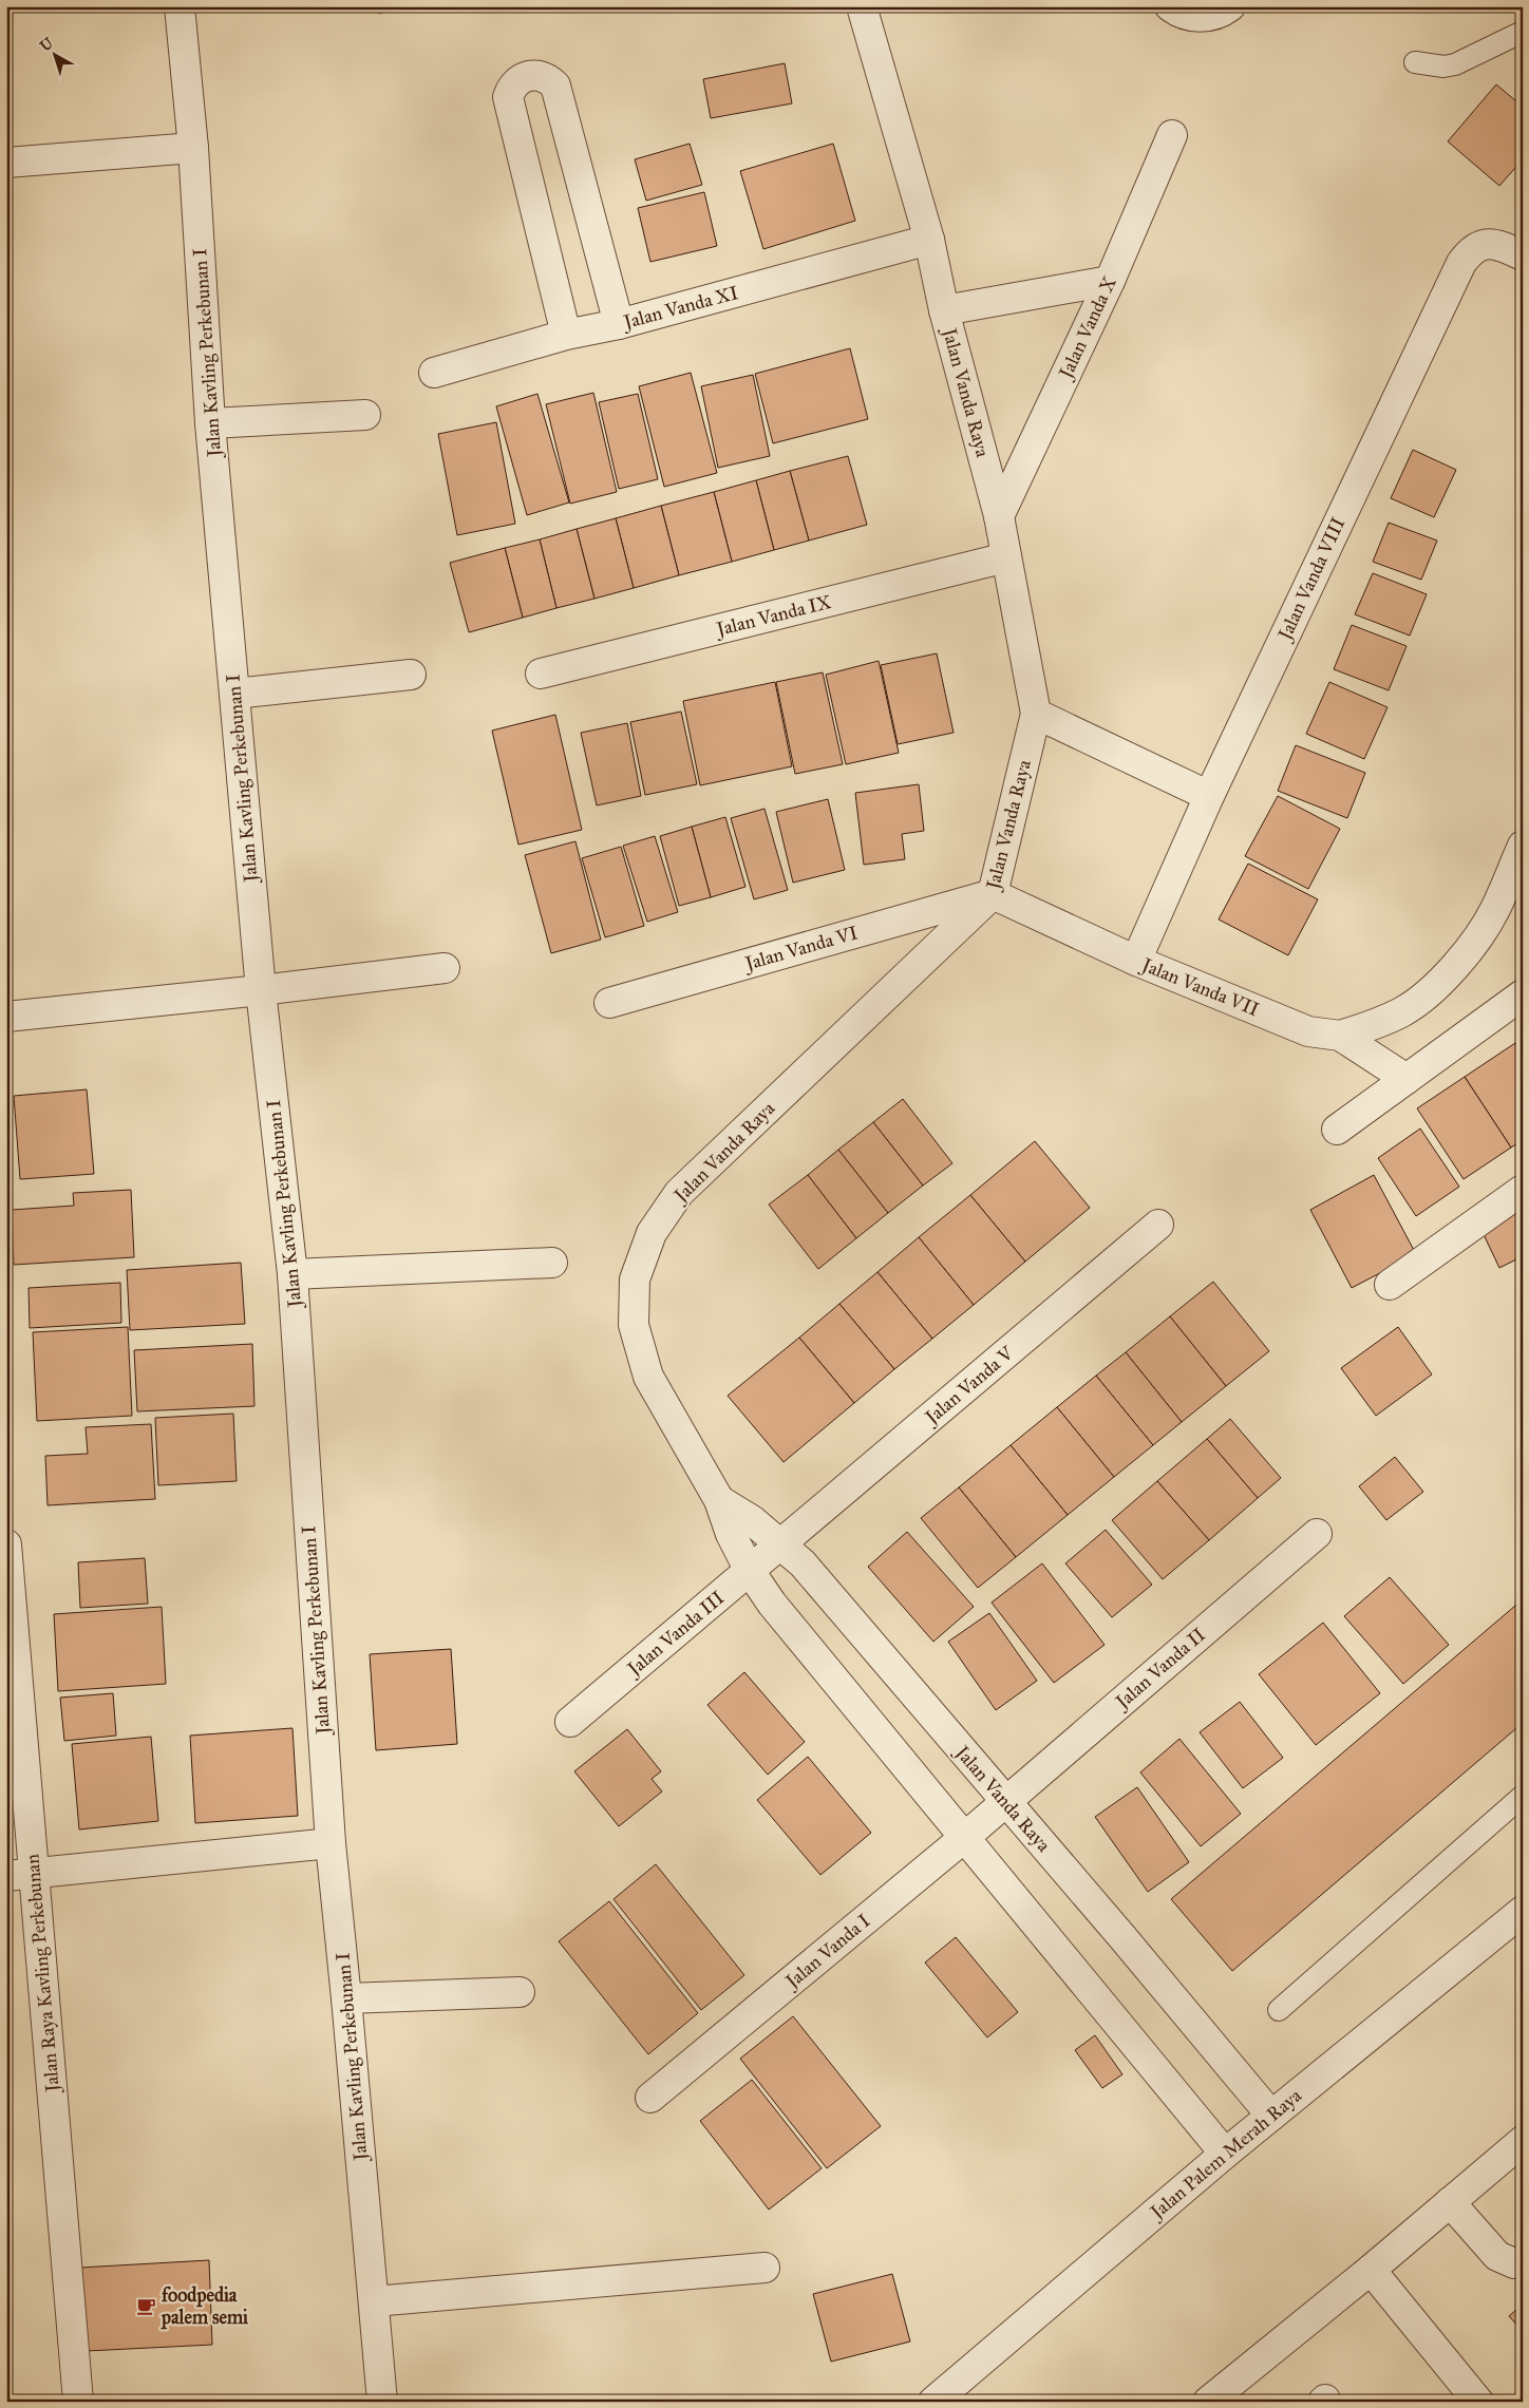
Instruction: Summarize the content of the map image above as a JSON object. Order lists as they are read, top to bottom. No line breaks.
{"streets":{"street":["Jalan Vanda XI","Jalan Vanda X","Jalan Kavling Perkebunan I","Jalan Vanda Raya","Jalan Vanda VIII","Jalan Vanda IX","Jalan Vanda VI","Jalan Vanda VII","Jalan Vanda V","Jalan Vanda III","Jalan Vanda II","Jalan Vanda I","Jalan Raya Kavling Perkebunan","Jalan Palem Merah Raya"]},"crossings":[["Jalan Vanda XI","Jalan Vanda Raya"],["Jalan Vanda X","Jalan Vanda Raya"],["Jalan Vanda Raya","Jalan Vanda IX"],["Jalan Vanda Raya","Jalan Vanda VI"],["Jalan Vanda Raya","Jalan Vanda VII"],["Jalan Vanda Raya","Jalan Vanda V"],["Jalan Vanda Raya","Jalan Vanda III"],["Jalan Vanda Raya","Jalan Vanda II"],["Jalan Vanda Raya","Jalan Vanda I"],["Jalan Vanda Raya","Jalan Palem Merah Raya"],["Jalan Vanda VIII","Jalan Vanda VII"],["Jalan Vanda VI","Jalan Vanda VII"],["Jalan Vanda V","Jalan Vanda III"],["Jalan Vanda II","Jalan Vanda I"]],"places":{"cafe":["foodpedia palem semi"]},"north":"top left"}
